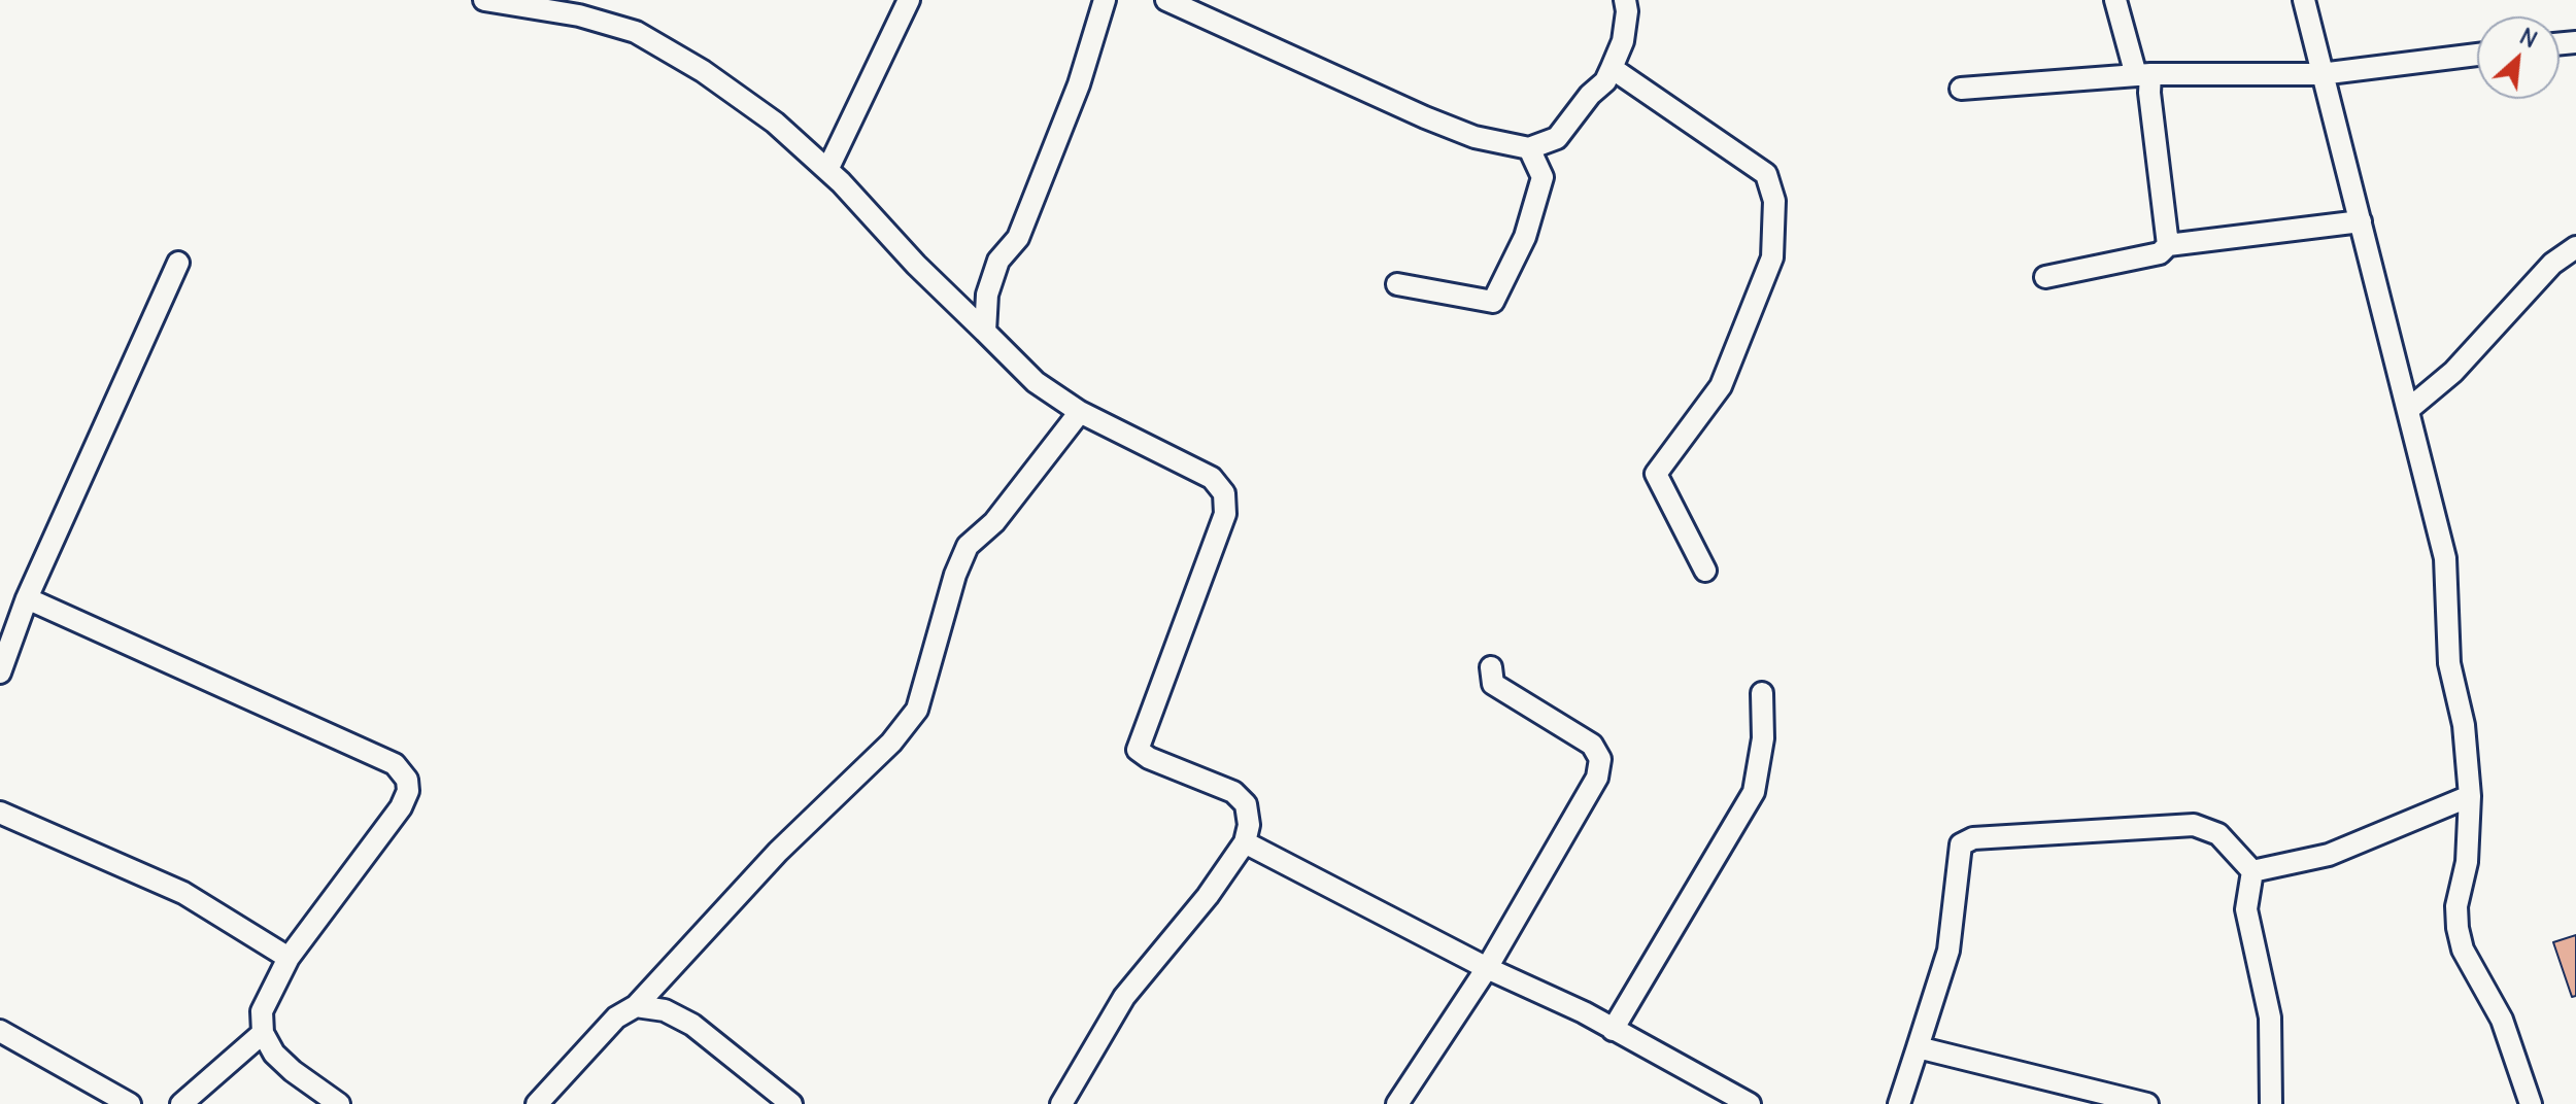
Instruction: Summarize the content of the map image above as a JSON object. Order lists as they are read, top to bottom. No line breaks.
{"north":"top right"}
